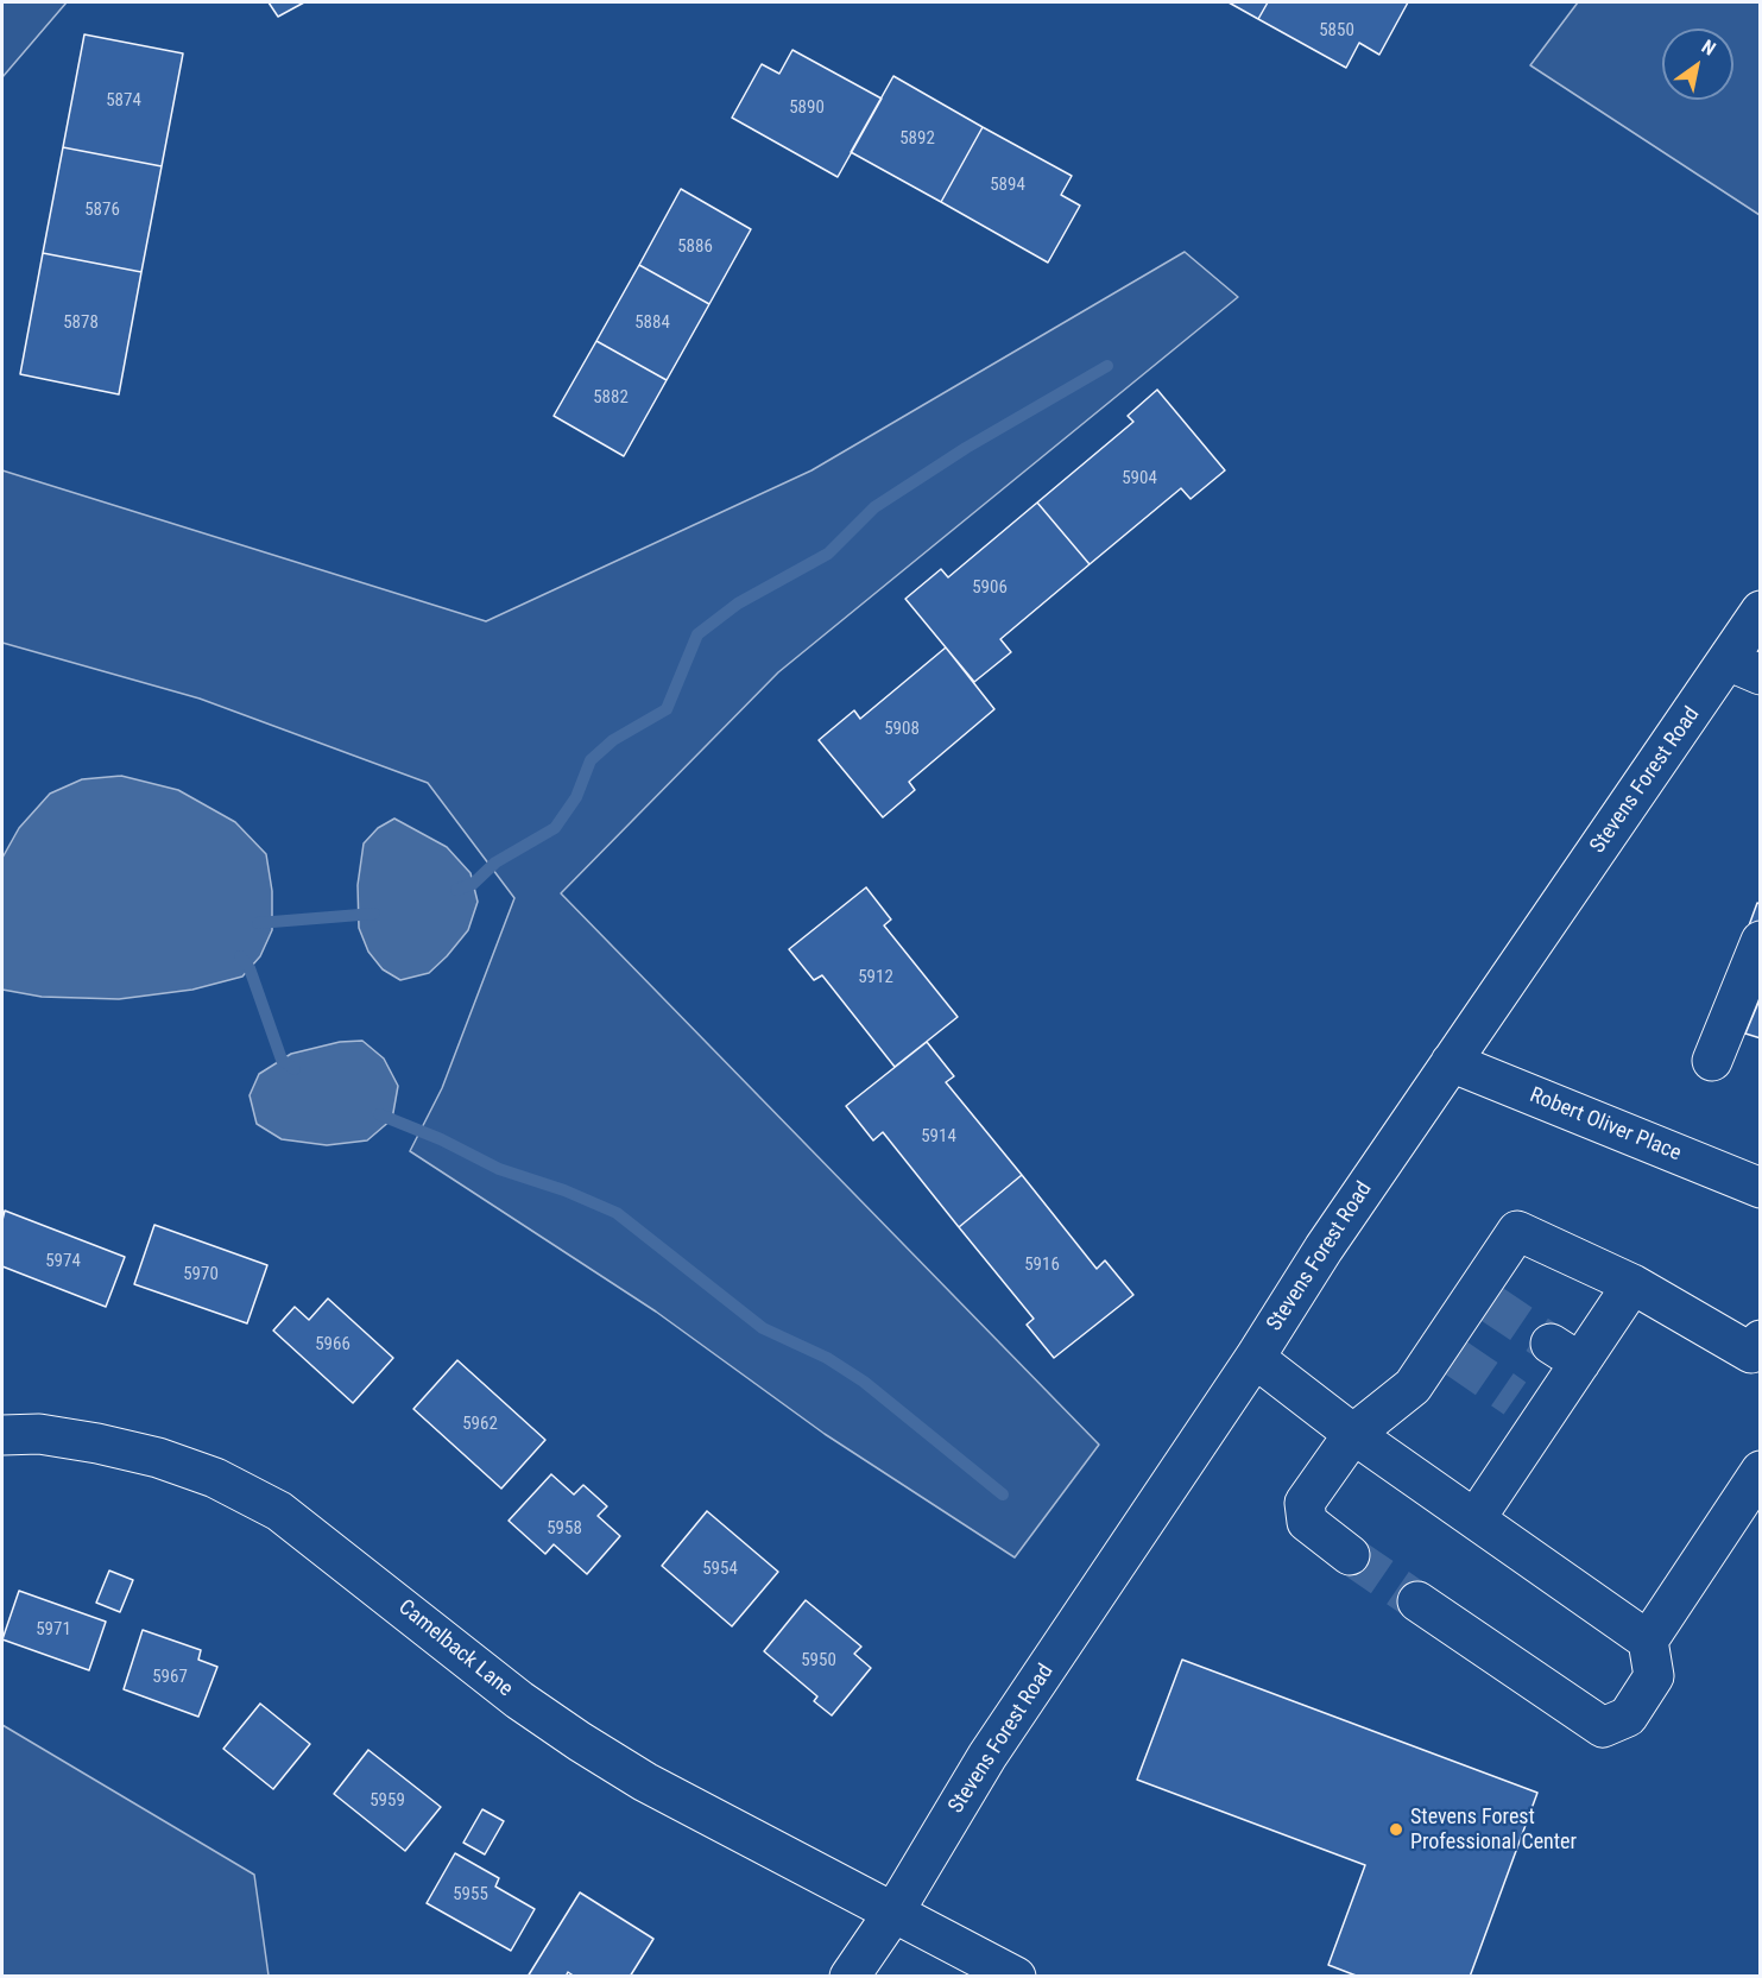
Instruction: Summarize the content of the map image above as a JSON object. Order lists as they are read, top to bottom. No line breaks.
{"streets":{"street":["Stevens Forest Road","Robert Oliver Place","Camelback Lane"]},"crossings":[["Stevens Forest Road","Robert Oliver Place"],["Stevens Forest Road","Camelback Lane"]],"places":["Stevens Forest Professional Center"],"house_numbers":["5850","5874","5890","5892","5894","5876","5886","5878","5884","5882","5904","5906","5908","5912","5914","5974","5916","5970","5966","5962","5958","5954","5971","5950","5967","5959","5955"],"north":"top right"}
